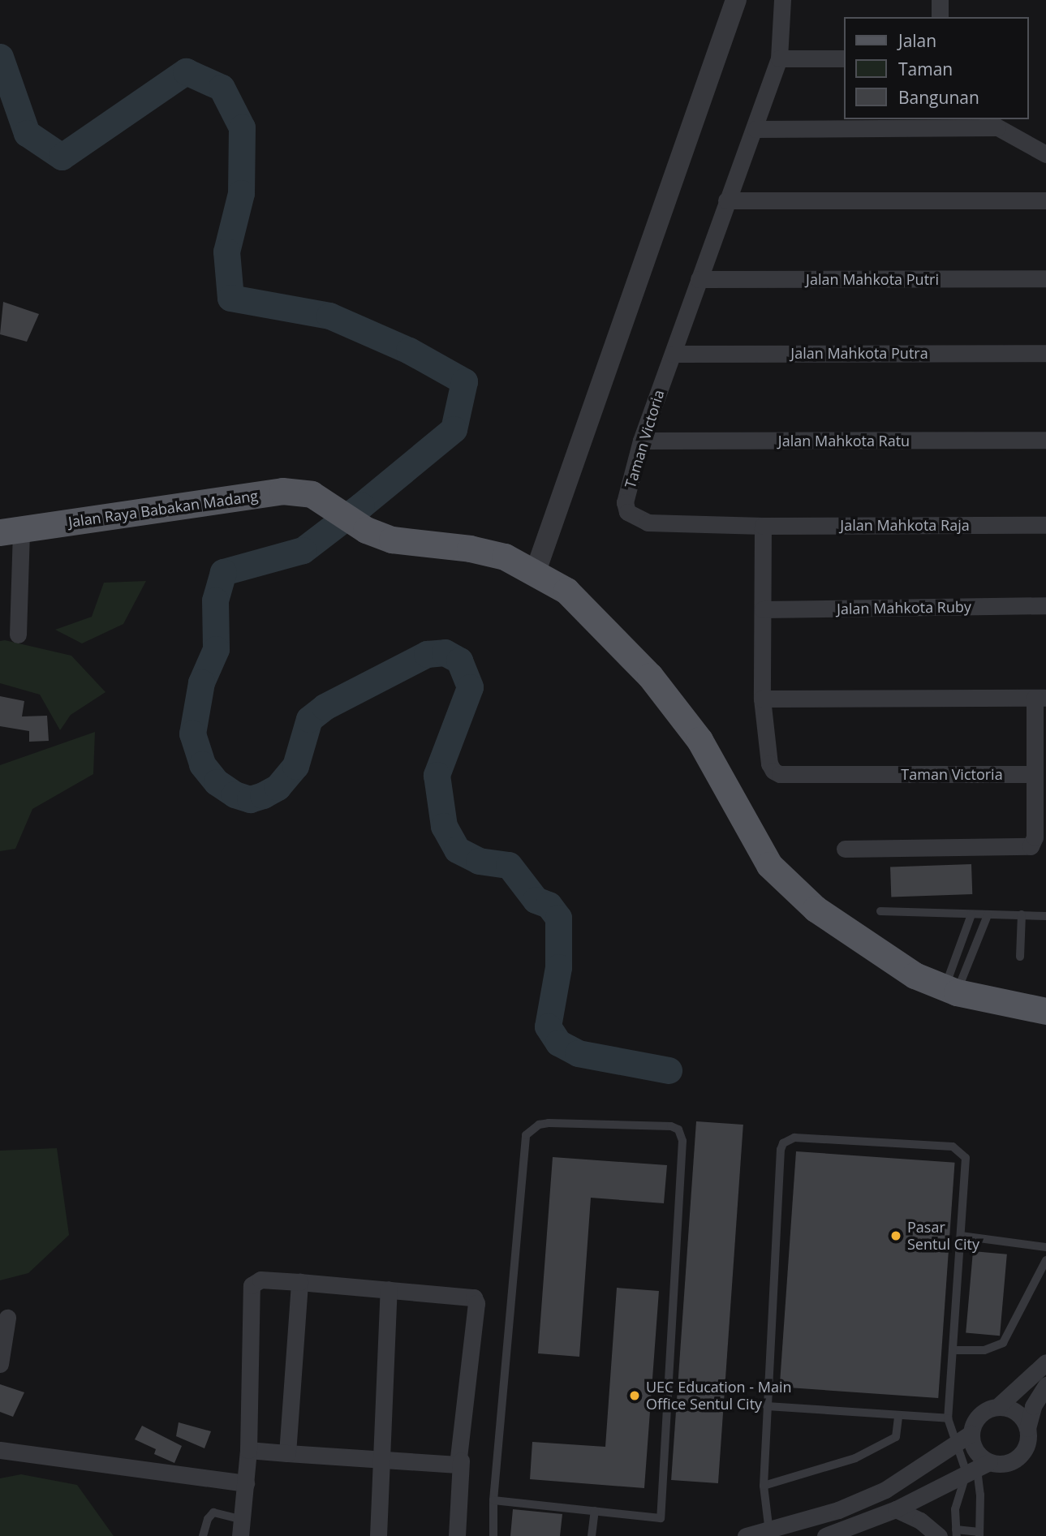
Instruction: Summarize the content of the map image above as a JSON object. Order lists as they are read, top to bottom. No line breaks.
{"streets":{"main road":["Jalan Raya Babakan Madang"],"street":["Jalan Mahkota Putri","Jalan Mahkota Putra","Taman Victoria","Jalan Mahkota Ratu","Jalan Mahkota Raja","Jalan Mahkota Ruby"]},"crossings":[["Jalan Mahkota Putri","Taman Victoria"],["Jalan Mahkota Putra","Taman Victoria"],["Taman Victoria","Jalan Mahkota Ratu"],["Taman Victoria","Jalan Mahkota Raja"],["Taman Victoria","Jalan Mahkota Ruby"]],"places":["Pasar Sentul City","UEC Education - Main Office Sentul City"],"legend":["Jalan","Taman","Bangunan"]}
